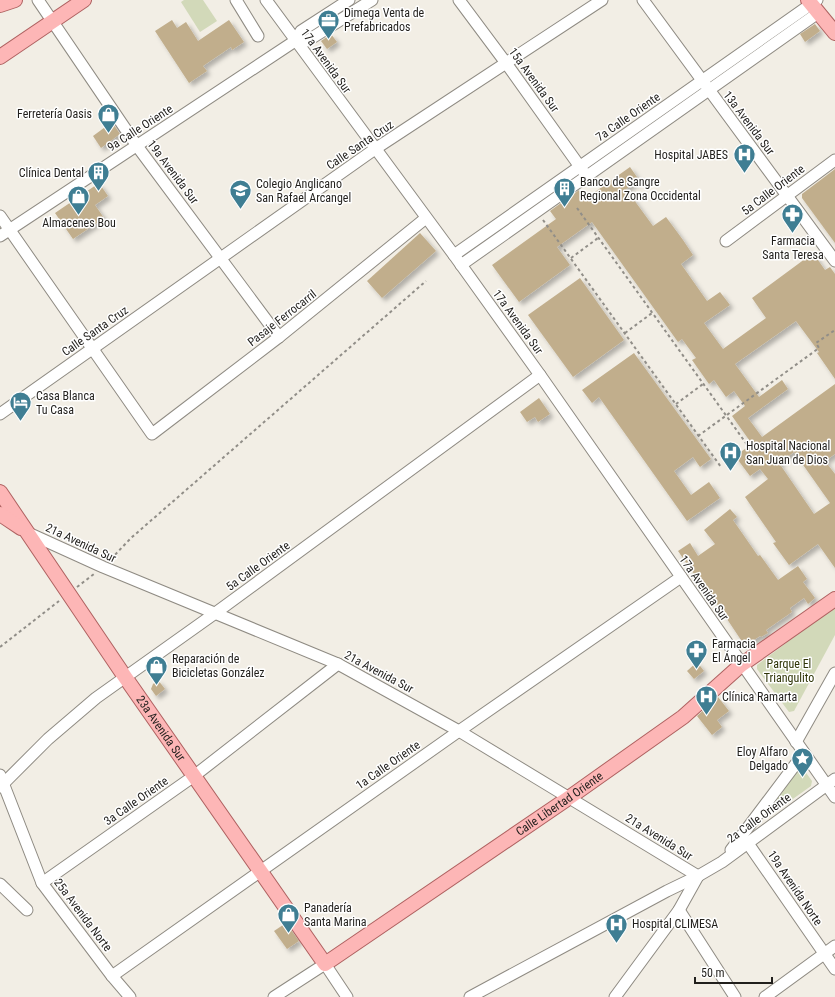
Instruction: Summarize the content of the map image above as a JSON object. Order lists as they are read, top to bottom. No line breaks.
{"streets":{"main road":["23a Avenida Sur","Calle Libertad Oriente"],"street":["17a Avenida Sur","15a Avenida Sur","7a Calle Oriente","13a Avenida Sur","9a Calle Oriente","Calle Santa Cruz","19a Avenida Sur","5a Calle Oriente","Pasaje Ferrocarril","21a Avenida Sur","1a Calle Oriente","3a Calle Oriente","2a Calle Oriente","19a Avenida Norte","25a Avenida Norte"]},"crossings":[["17a Avenida Sur","7a Calle Oriente"],["17a Avenida Sur","9a Calle Oriente"],["17a Avenida Sur","Calle Santa Cruz"],["17a Avenida Sur","5a Calle Oriente"],["17a Avenida Sur","Pasaje Ferrocarril"],["17a Avenida Sur","1a Calle Oriente"],["17a Avenida Sur","Calle Libertad Oriente"],["17a Avenida Sur","2a Calle Oriente"],["15a Avenida Sur","7a Calle Oriente"],["15a Avenida Sur","Calle Santa Cruz"],["7a Calle Oriente","13a Avenida Sur"],["13a Avenida Sur","5a Calle Oriente"],["9a Calle Oriente","19a Avenida Sur"],["Calle Santa Cruz","19a Avenida Sur"],["Calle Santa Cruz","Pasaje Ferrocarril"],["19a Avenida Sur","Pasaje Ferrocarril"],["5a Calle Oriente","21a Avenida Sur"],["5a Calle Oriente","23a Avenida Sur"],["5a Calle Oriente","25a Avenida Norte"],["21a Avenida Sur","23a Avenida Sur"],["21a Avenida Sur","1a Calle Oriente"],["21a Avenida Sur","3a Calle Oriente"],["21a Avenida Sur","Calle Libertad Oriente"],["21a Avenida Sur","2a Calle Oriente"],["23a Avenida Sur","1a Calle Oriente"],["23a Avenida Sur","3a Calle Oriente"],["23a Avenida Sur","Calle Libertad Oriente"],["1a Calle Oriente","25a Avenida Norte"],["3a Calle Oriente","25a Avenida Norte"],["2a Calle Oriente","19a Avenida Norte"]],"parks":["Parque El Triangulito"],"places":{"office":["Dimega Venta de Prefabricados"],"shop":["Ferretería Oasis","Almacenes Bou","Reparación de Bicicletas González","Panadería Santa Marina"],"hospital":["Hospital JABES","Hospital Nacional San Juan de Dios","Clínica Ramarta","Hospital CLIMESA"],"building":["Clínica Dental","Banco de Sangre Regional Zona Occidental"],"school or university":["Colegio Anglicano San Rafael Arcangel"],"pharmacy":["Farmacia Santa Teresa","Farmacia El Ángel"],"hotel":["Casa Blanca Tu Casa"],"place":["Eloy Alfaro Delgado"]},"scale_bar":"50 m"}
